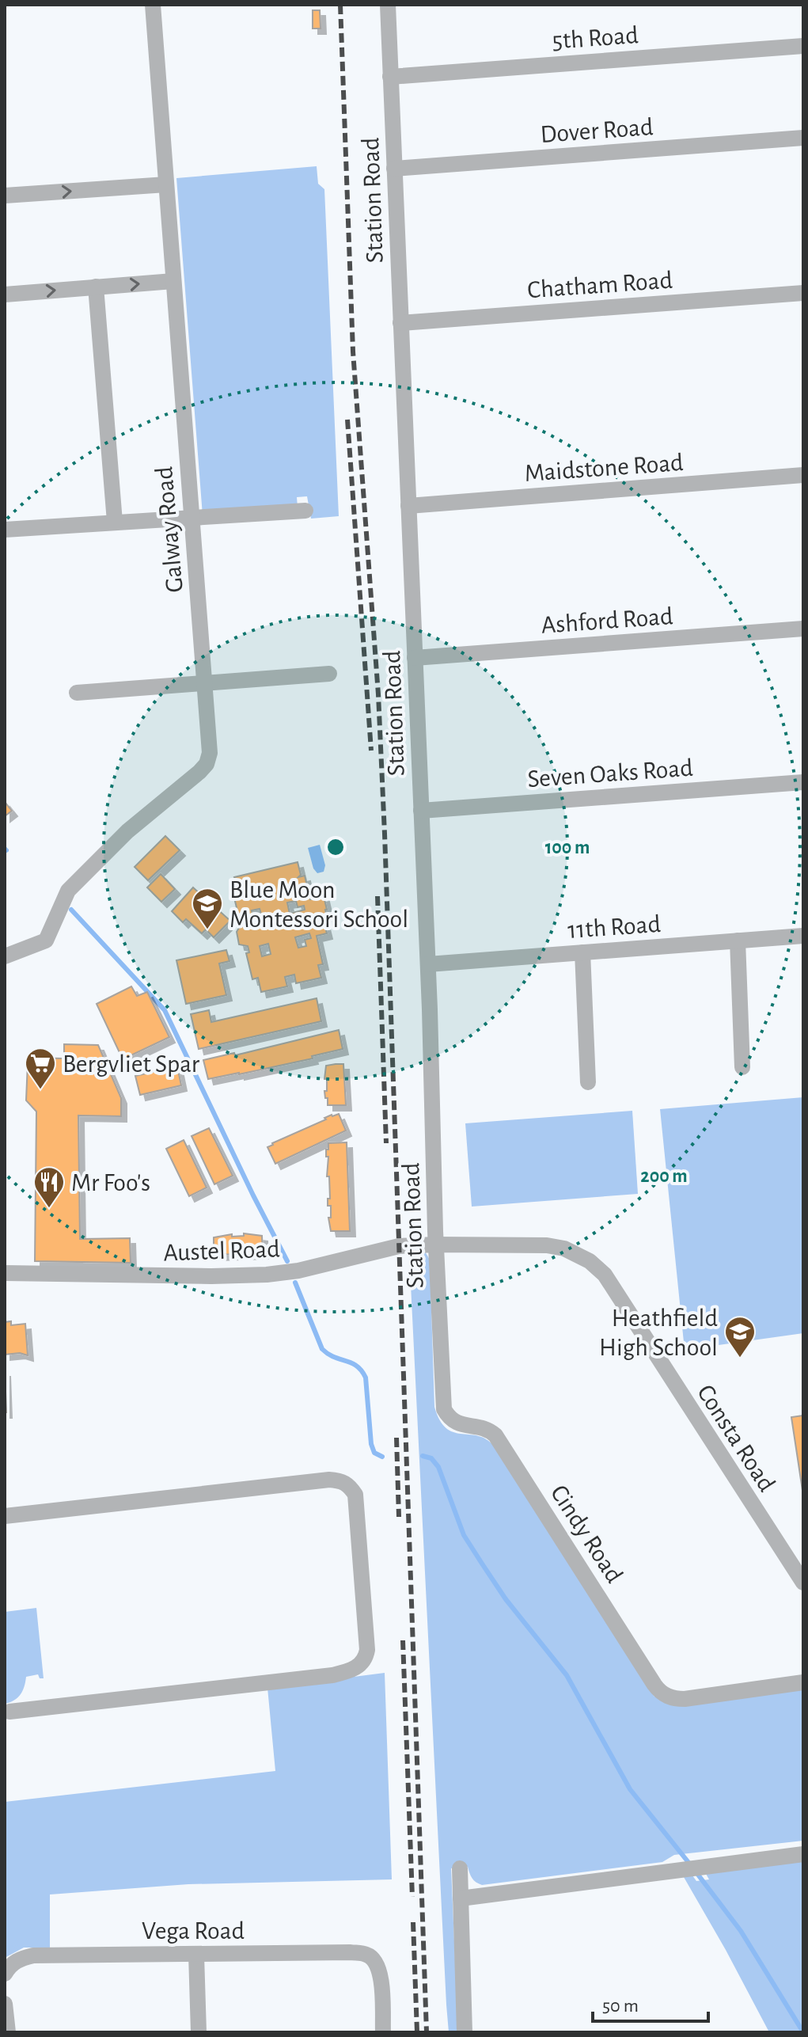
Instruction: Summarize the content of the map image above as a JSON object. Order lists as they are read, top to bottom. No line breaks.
{"streets":{"street":["5th Road","Dover Road","Station Road","Chatham Road","Maidstone Road","Galway Road","Ashford Road","Seven Oaks Road","11th Road","Austel Road","Consta Road","Cindy Road","Vega Road"]},"crossings":[["5th Road","Station Road"],["Dover Road","Station Road"],["Station Road","Chatham Road"],["Station Road","Maidstone Road"],["Station Road","Ashford Road"],["Station Road","Seven Oaks Road"],["Station Road","11th Road"],["Station Road","Austel Road"],["Station Road","Consta Road"],["Station Road","Cindy Road"],["Austel Road","Consta Road"]],"places":{"school or university":["Blue Moon Montessori School","Heathfield High School"],"supermarket":["Bergvliet Spar"],"restaurant":["Mr Foo's"]},"scale_bar":"50 m","rings":["100 m","200 m"]}
